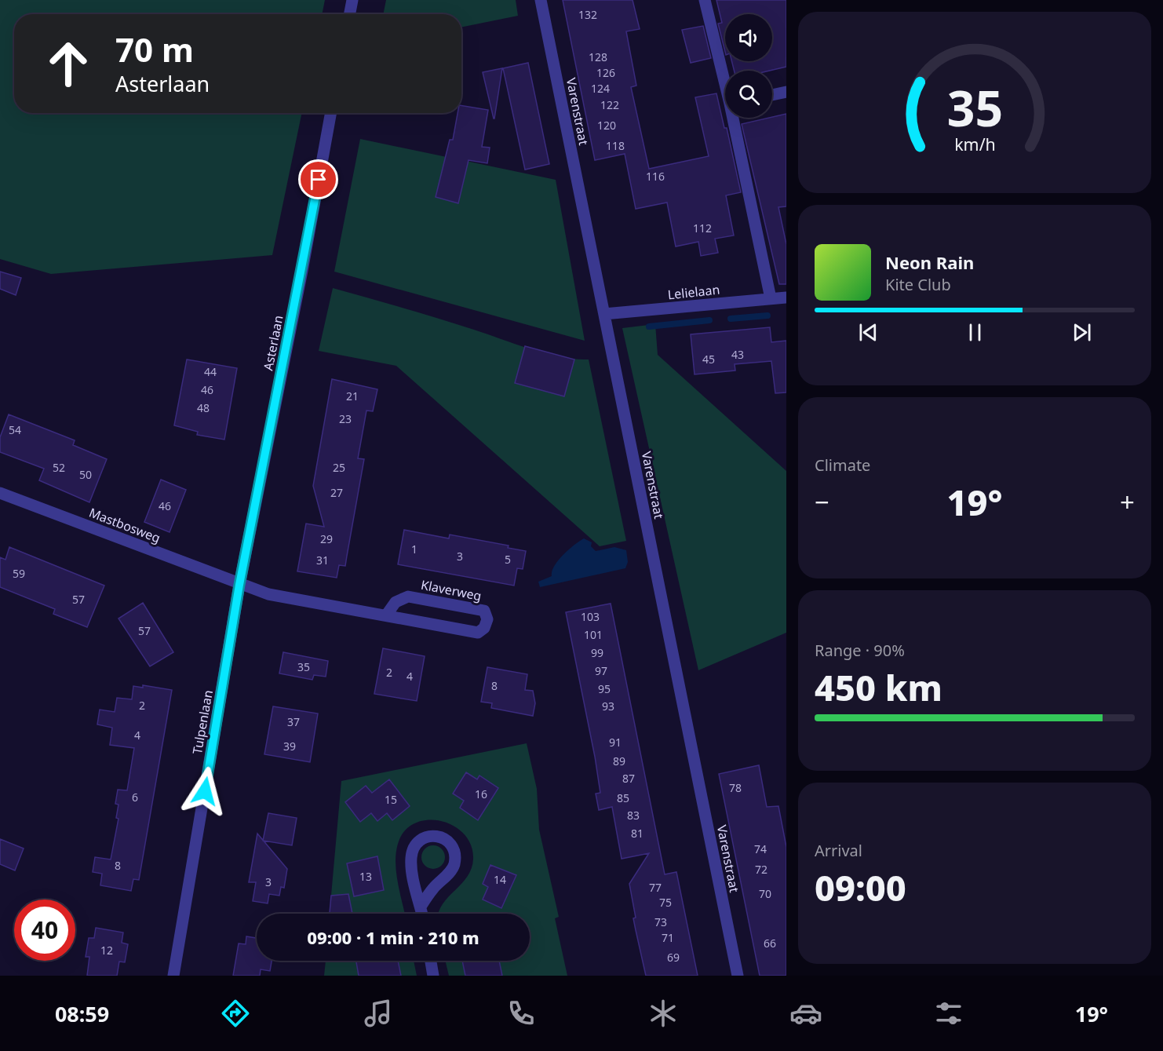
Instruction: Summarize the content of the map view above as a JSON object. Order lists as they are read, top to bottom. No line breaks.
{"streets":{"street":["Varenstraat","Lelielaan","Asterlaan","Mastbosweg","Klaverweg","Tulpenlaan"]},"crossings":[["Varenstraat","Lelielaan"],["Asterlaan","Mastbosweg"],["Asterlaan","Klaverweg"],["Asterlaan","Tulpenlaan"],["Mastbosweg","Klaverweg"],["Mastbosweg","Tulpenlaan"],["Klaverweg","Tulpenlaan"]],"house_numbers":["132","128","126","124","122","120","118","116","112","43","45","44","46","21","48","23","54","52","25","50","27","46","29","1","3","5","31","59","57","103","57","101","99","35","97","2","4","8","95","2","93","37","4","91","39","89","87","78","16","6","85","15","83","81","74","8","72","13","14","3","77","70","75","73","71","66","12","69"],"page":{"turn":["70 m","Asterlaan"],"song":["Neon Rain","Kite Club"],"tile":["Climate",["Range · 90%","450 km"],["Arrival","09:00"]],"heat":["−","19°","+"],"limit":"40","trip":"09:00 · 1 min · 210 m","tabs":["08:59","19°"],"gauge":["35","km/h"]}}
